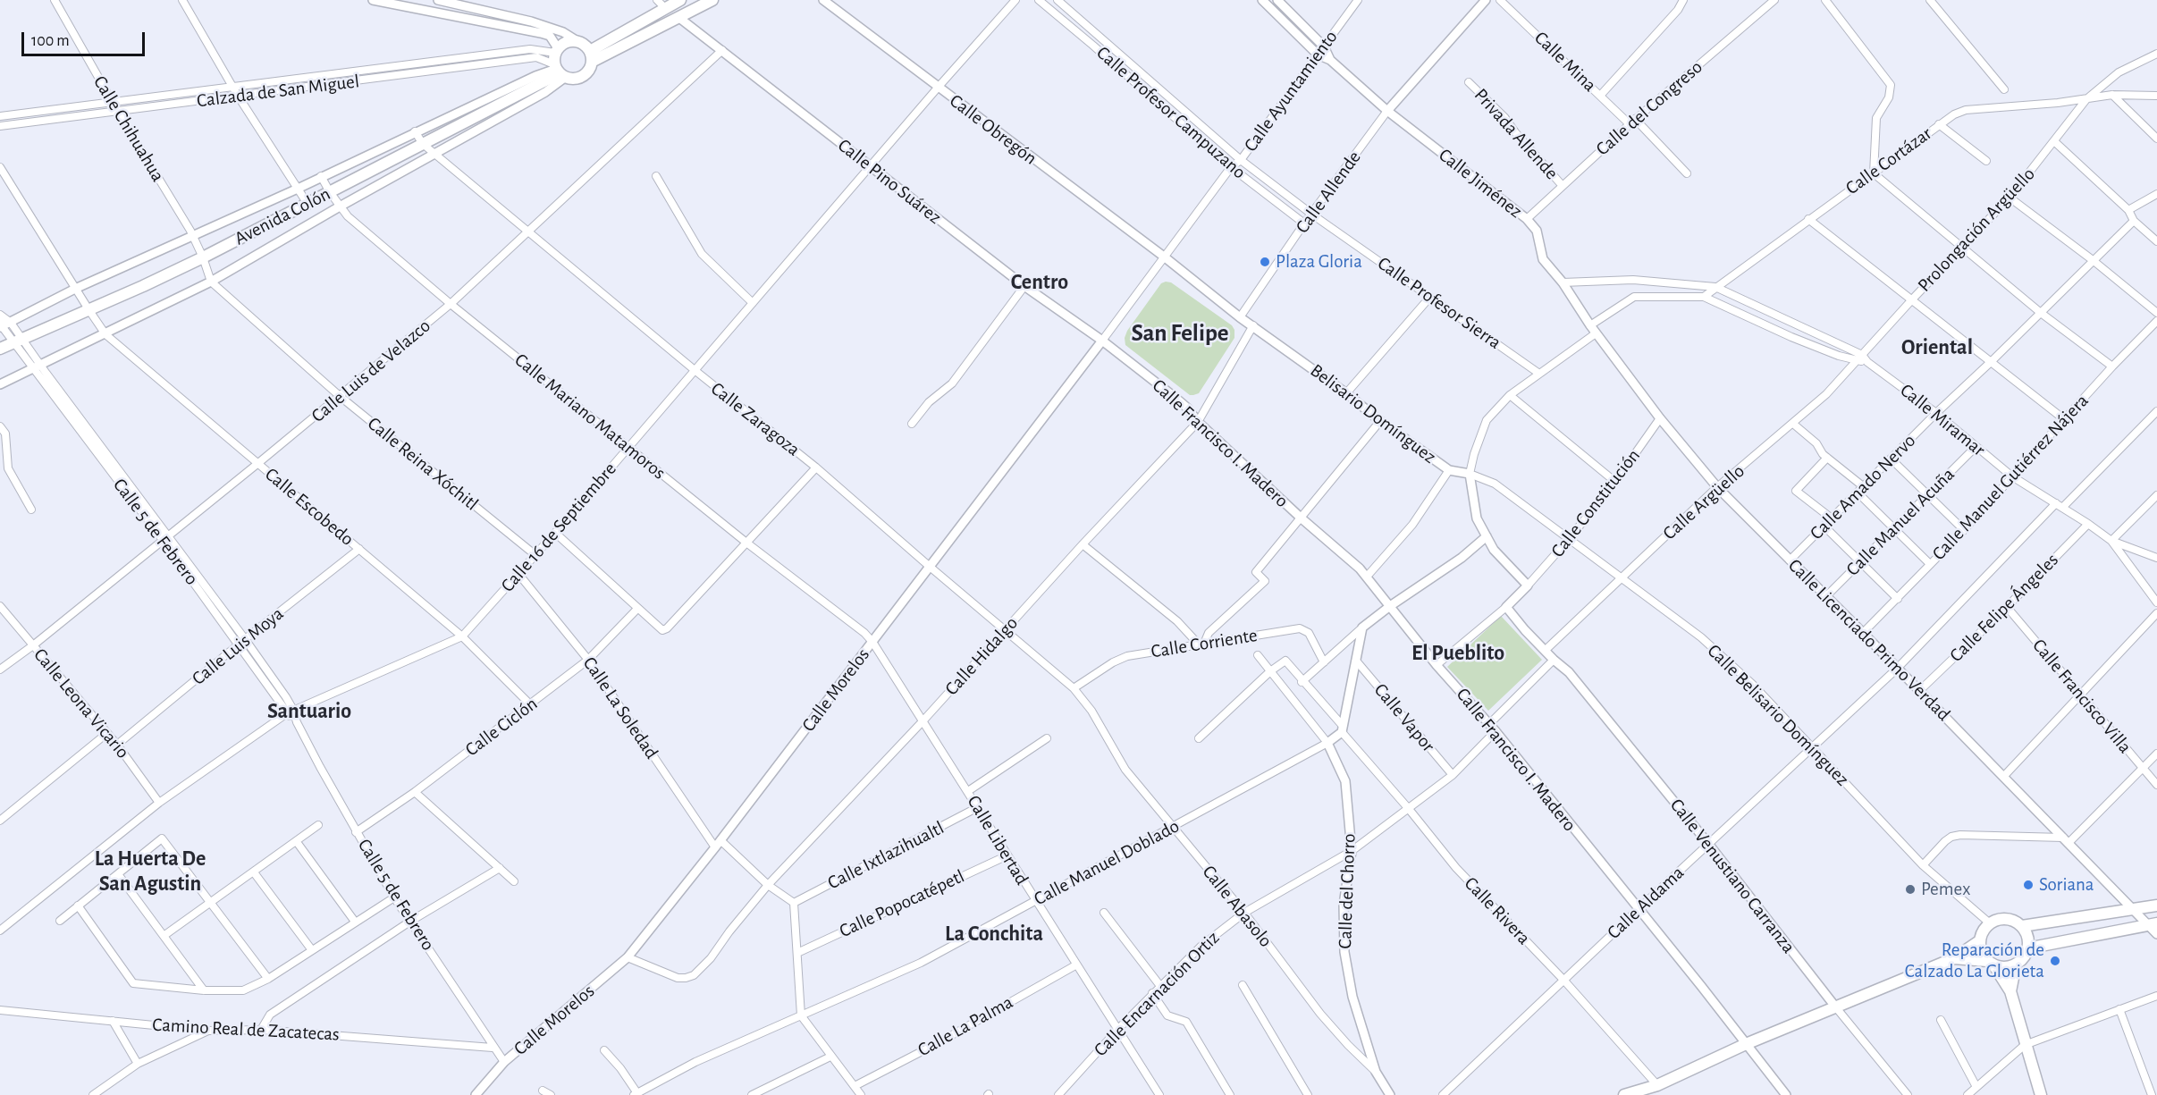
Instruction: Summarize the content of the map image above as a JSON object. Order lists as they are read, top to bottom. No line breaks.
{"streets":{"main road":["Avenida Colón"],"street":["Calle Mina","Calzada de San Miguel","Calle Ayuntamiento","Calle del Congreso","Calle Profesor Campuzano","Calle Chihuahua","Calle Obregón","Privada Allende","Calle Cortázar","Calle Pino Suárez","Calle Jiménez","Calle Allende","Prolongación Argüello","Calle Profesor Sierra","Calle Luis de Velazco","Belisario Domínguez","Calle Mariano Matamoros","Calle Zaragoza","Calle Miramar","Calle Francisco I. Madero","Calle Reina Xóchitl","Calle Manuel Gutiérrez Nájera","Calle Amado Nervo","Calle Argüello","Calle Constitución","Calle Escobedo","Calle Manuel Acuña","Calle 16 de Septiembre","Calle 5 de Febrero","Calle Felipe Ángeles","Calle Licenciado Primo Verdad","Calle Corriente","Calle Luis Moya","Calle Hidalgo","Calle Morelos","Calle Francisco Villa","Calle Leona Vicario","Calle La Soledad","Calle Belisario Domínguez","Calle Vapor","Calle Ciclón","Calle Libertad","Calle Ixtlazihualtl","Calle Manuel Doblado","Calle Venustiano Carranza","Calle del Chorro","Calle Aldama","Calle Popocatépetl","Calle Abasolo","Calle Rivera","Calle Encarnación Ortiz","Calle La Palma","Camino Real de Zacatecas"]},"crossings":[["Calle Mina","Calle del Congreso"],["Calzada de San Miguel","Calle Chihuahua"],["Calzada de San Miguel","Avenida Colón"],["Calle Ayuntamiento","Calle Profesor Campuzano"],["Calle Ayuntamiento","Calle Obregón"],["Calle Ayuntamiento","Calle Jiménez"],["Calle Ayuntamiento","Calle Morelos"],["Calle del Congreso","Privada Allende"],["Calle del Congreso","Calle Jiménez"],["Calle Profesor Campuzano","Calle Allende"],["Calle Profesor Campuzano","Calle Profesor Sierra"],["Calle Chihuahua","Avenida Colón"],["Calle Chihuahua","Calle Reina Xóchitl"],["Calle Obregón","Calle 16 de Septiembre"],["Calle Obregón","Calle Morelos"],["Calle Cortázar","Prolongación Argüello"],["Calle Cortázar","Calle Miramar"],["Calle Pino Suárez","Calle Luis de Velazco"],["Calle Pino Suárez","Calle Francisco I. Madero"],["Calle Pino Suárez","Calle 16 de Septiembre"],["Calle Pino Suárez","Calle Morelos"],["Calle Jiménez","Calle Allende"],["Calle Jiménez","Calle Licenciado Primo Verdad"],["Calle Allende","Calle Profesor Sierra"],["Calle Allende","Belisario Domínguez"],["Avenida Colón","Calle Mariano Matamoros"],["Avenida Colón","Calle Zaragoza"],["Avenida Colón","Calle Reina Xóchitl"],["Avenida Colón","Calle Escobedo"],["Avenida Colón","Calle 5 de Febrero"],["Prolongación Argüello","Calle Miramar"],["Prolongación Argüello","Calle Argüello"],["Calle Luis de Velazco","Calle Mariano Matamoros"],["Calle Luis de Velazco","Calle Zaragoza"],["Calle Luis de Velazco","Calle Reina Xóchitl"],["Calle Luis de Velazco","Calle Escobedo"],["Calle Luis de Velazco","Calle 5 de Febrero"],["Calle Luis de Velazco","Calle Leona Vicario"],["Belisario Domínguez","Calle Francisco I. Madero"],["Belisario Domínguez","Calle Hidalgo"],["Calle Mariano Matamoros","Calle 16 de Septiembre"],["Calle Mariano Matamoros","Calle Hidalgo"],["Calle Mariano Matamoros","Calle Morelos"],["Calle Mariano Matamoros","Calle Libertad"],["Calle Zaragoza","Calle 16 de Septiembre"],["Calle Zaragoza","Calle Corriente"],["Calle Zaragoza","Calle Hidalgo"],["Calle Zaragoza","Calle Morelos"],["Calle Zaragoza","Calle Abasolo"],["Calle Miramar","Calle Manuel Gutiérrez Nájera"],["Calle Miramar","Calle Amado Nervo"],["Calle Miramar","Calle Argüello"],["Calle Miramar","Calle Manuel Acuña"],["Calle Miramar","Calle Felipe Ángeles"],["Calle Francisco I. Madero","Calle Hidalgo"],["Calle Francisco I. Madero","Calle Morelos"],["Calle Francisco I. Madero","Calle Aldama"],["Calle Francisco I. Madero","Calle Encarnación Ortiz"],["Calle Reina Xóchitl","Calle 16 de Septiembre"],["Calle Manuel Gutiérrez Nájera","Calle Licenciado Primo Verdad"],["Calle Amado Nervo","Calle Licenciado Primo Verdad"],["Calle Argüello","Calle Licenciado Primo Verdad"],["Calle Argüello","Calle Belisario Domínguez"],["Calle Argüello","Calle Venustiano Carranza"],["Calle Constitución","Calle Licenciado Primo Verdad"],["Calle Constitución","Calle Belisario Domínguez"],["Calle Escobedo","Calle 16 de Septiembre"],["Calle Escobedo","Calle Luis Moya"],["Calle Escobedo","Calle Ciclón"],["Calle Manuel Acuña","Calle Licenciado Primo Verdad"],["Calle 16 de Septiembre","Calle 5 de Febrero"],["Calle 16 de Septiembre","Calle Leona Vicario"],["Calle 16 de Septiembre","Calle La Soledad"],["Calle 5 de Febrero","Calle Luis Moya"],["Calle 5 de Febrero","Calle Morelos"],["Calle 5 de Febrero","Calle Ciclón"],["Calle 5 de Febrero","Camino Real de Zacatecas"],["Calle Felipe Ángeles","Calle Licenciado Primo Verdad"],["Calle Felipe Ángeles","Calle Francisco Villa"],["Calle Felipe Ángeles","Calle Aldama"],["Calle Licenciado Primo Verdad","Calle Aldama"],["Calle Corriente","Calle Rivera"],["Calle Luis Moya","Calle Leona Vicario"],["Calle Hidalgo","Calle Morelos"],["Calle Hidalgo","Calle La Soledad"],["Calle Hidalgo","Calle Libertad"],["Calle Morelos","Calle La Soledad"],["Calle La Soledad","Calle Ciclón"],["Calle La Soledad","Calle Ixtlazihualtl"],["Calle Belisario Domínguez","Calle Aldama"],["Calle Vapor","Calle Encarnación Ortiz"],["Calle Libertad","Calle Ixtlazihualtl"],["Calle Libertad","Calle Manuel Doblado"],["Calle Libertad","Calle Popocatépetl"],["Calle Libertad","Calle Encarnación Ortiz"],["Calle Libertad","Calle La Palma"],["Calle Manuel Doblado","Calle del Chorro"],["Calle Manuel Doblado","Calle Abasolo"],["Calle Manuel Doblado","Calle Rivera"],["Calle Venustiano Carranza","Calle Aldama"],["Calle del Chorro","Calle Abasolo"],["Calle del Chorro","Calle Encarnación Ortiz"],["Calle Aldama","Calle Rivera"],["Calle Abasolo","Calle Encarnación Ortiz"],["Calle Rivera","Calle Encarnación Ortiz"]],"districts":["Centro","San Felipe","Oriental","El Pueblito","Santuario","La Huerta De San Agustin","La Conchita"],"places":["Plaza Gloria","Soriana","Pemex","Reparación de Calzado La Glorieta"],"scale_bar":"100 m"}
